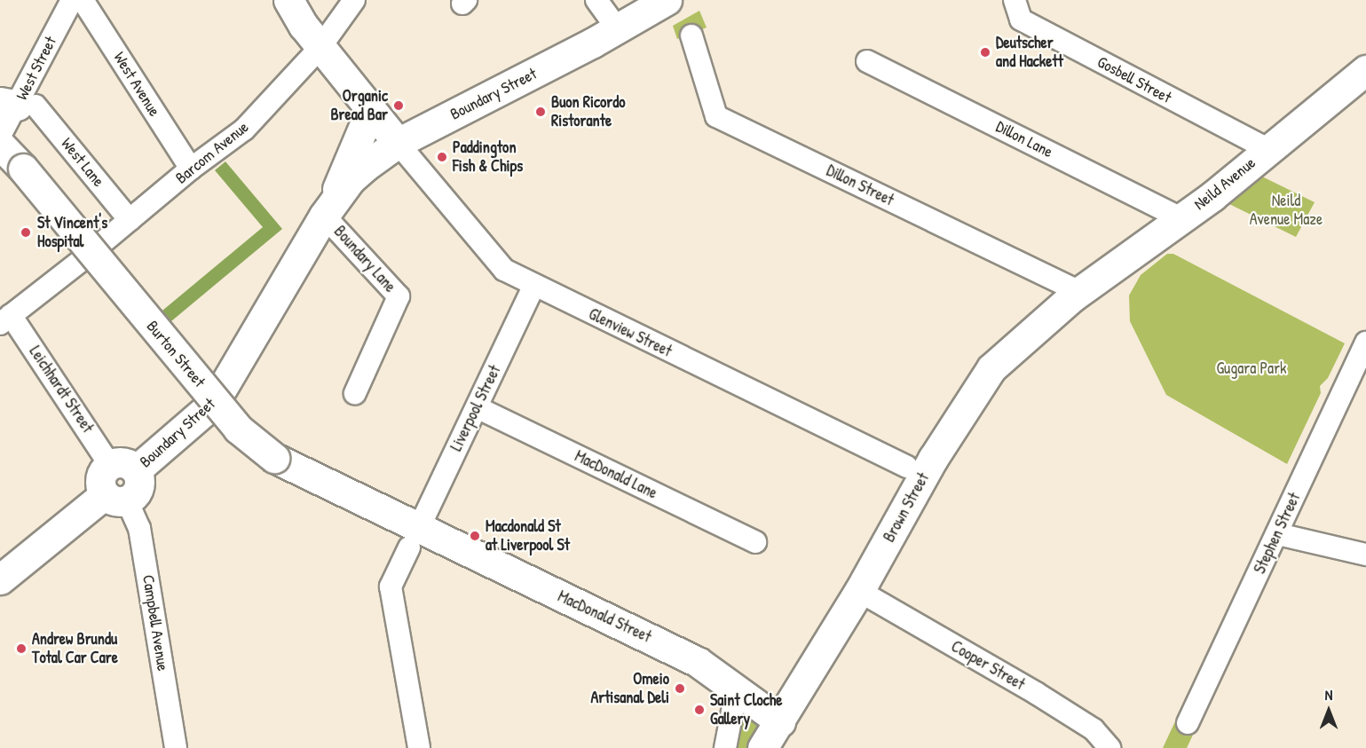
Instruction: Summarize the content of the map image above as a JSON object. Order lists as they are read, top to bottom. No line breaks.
{"streets":{"street":["West Street","Gosbell Street","West Avenue","Boundary Street","Dillon Lane","Barcom Avenue","West Lane","Neild Avenue","Dillon Street","Boundary Lane","Glenview Street","Burton Street","Leichhardt Street","Liverpool Street","MacDonald Lane","Brown Street","Stephen Street","MacDonald Street","Campbell Avenue","Cooper Street"]},"crossings":[["West Street","West Lane"],["Gosbell Street","Neild Avenue"],["West Avenue","Barcom Avenue"],["Boundary Street","Boundary Lane"],["Boundary Street","Glenview Street"],["Boundary Street","Leichhardt Street"],["Dillon Lane","Neild Avenue"],["Barcom Avenue","West Lane"],["Neild Avenue","Dillon Street"],["Neild Avenue","Brown Street"],["Dillon Street","Brown Street"],["Glenview Street","Liverpool Street"],["Burton Street","Liverpool Street"],["Burton Street","MacDonald Street"],["Liverpool Street","MacDonald Lane"],["Liverpool Street","MacDonald Street"],["Brown Street","MacDonald Street"],["Brown Street","Cooper Street"]],"parks":["Neild Avenue Maze","Gugara Park"],"places":["Deutscher and Hackett","Organic Bread Bar","Buon Ricordo Ristorante","Paddington Fish & Chips","St Vincent's Hospital","Macdonald St at Liverpool St","Andrew Brundu Total Car Care","Omeio Artisanal Deli","Saint Cloche Gallery"],"north":"top"}
